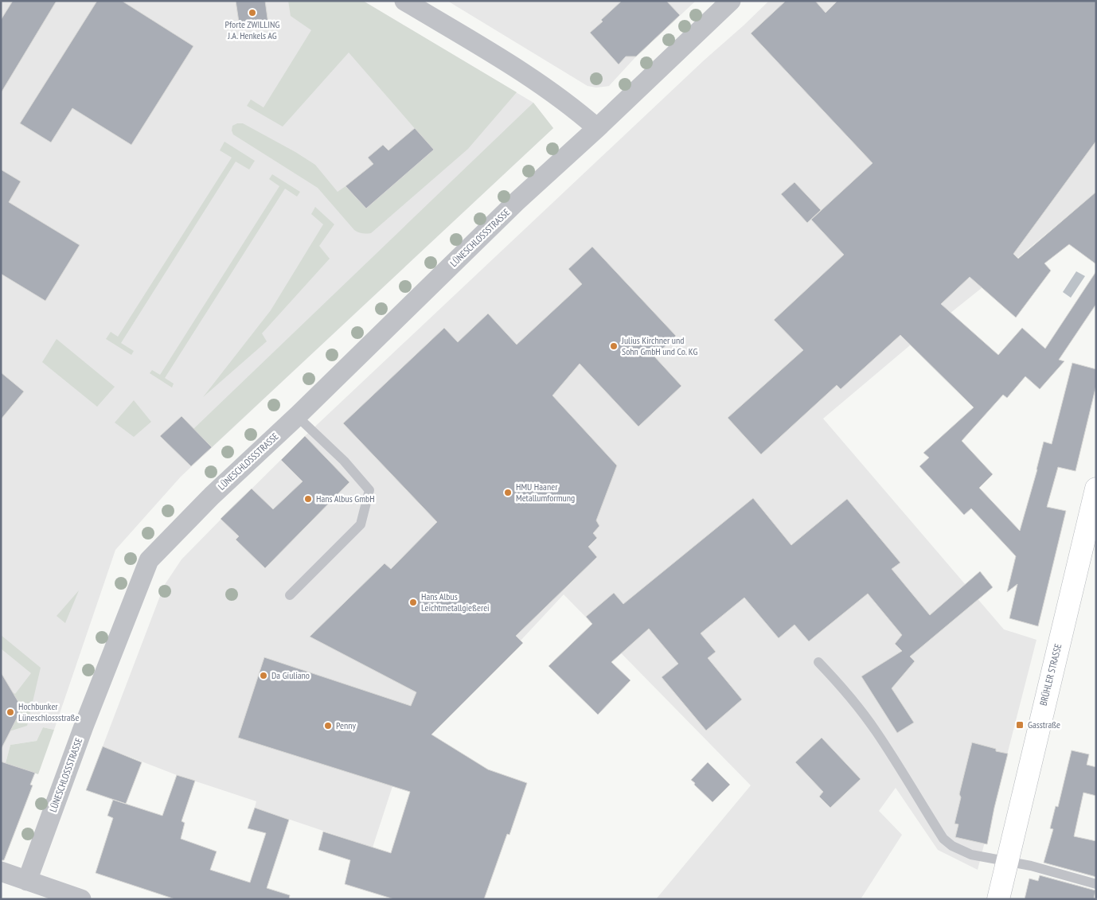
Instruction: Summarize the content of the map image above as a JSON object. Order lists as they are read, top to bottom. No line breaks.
{"streets":{"main road":["BRÜHLER STRASSE"],"street":["LÜNESCHLOSSSTRASSE"]},"places":{"other":["Pforte ZWILLING J.A. Henkels AG","Julius Kirchner und Sohn GmbH und Co. KG","HMU Haaner Metallumformung","Hans Albus GmbH","Hans Albus Leichtmetallgießerei","Da Giuliano","Hochbunker Lüneschlossstraße","Penny"],"transit":["Gasstraße"]}}
